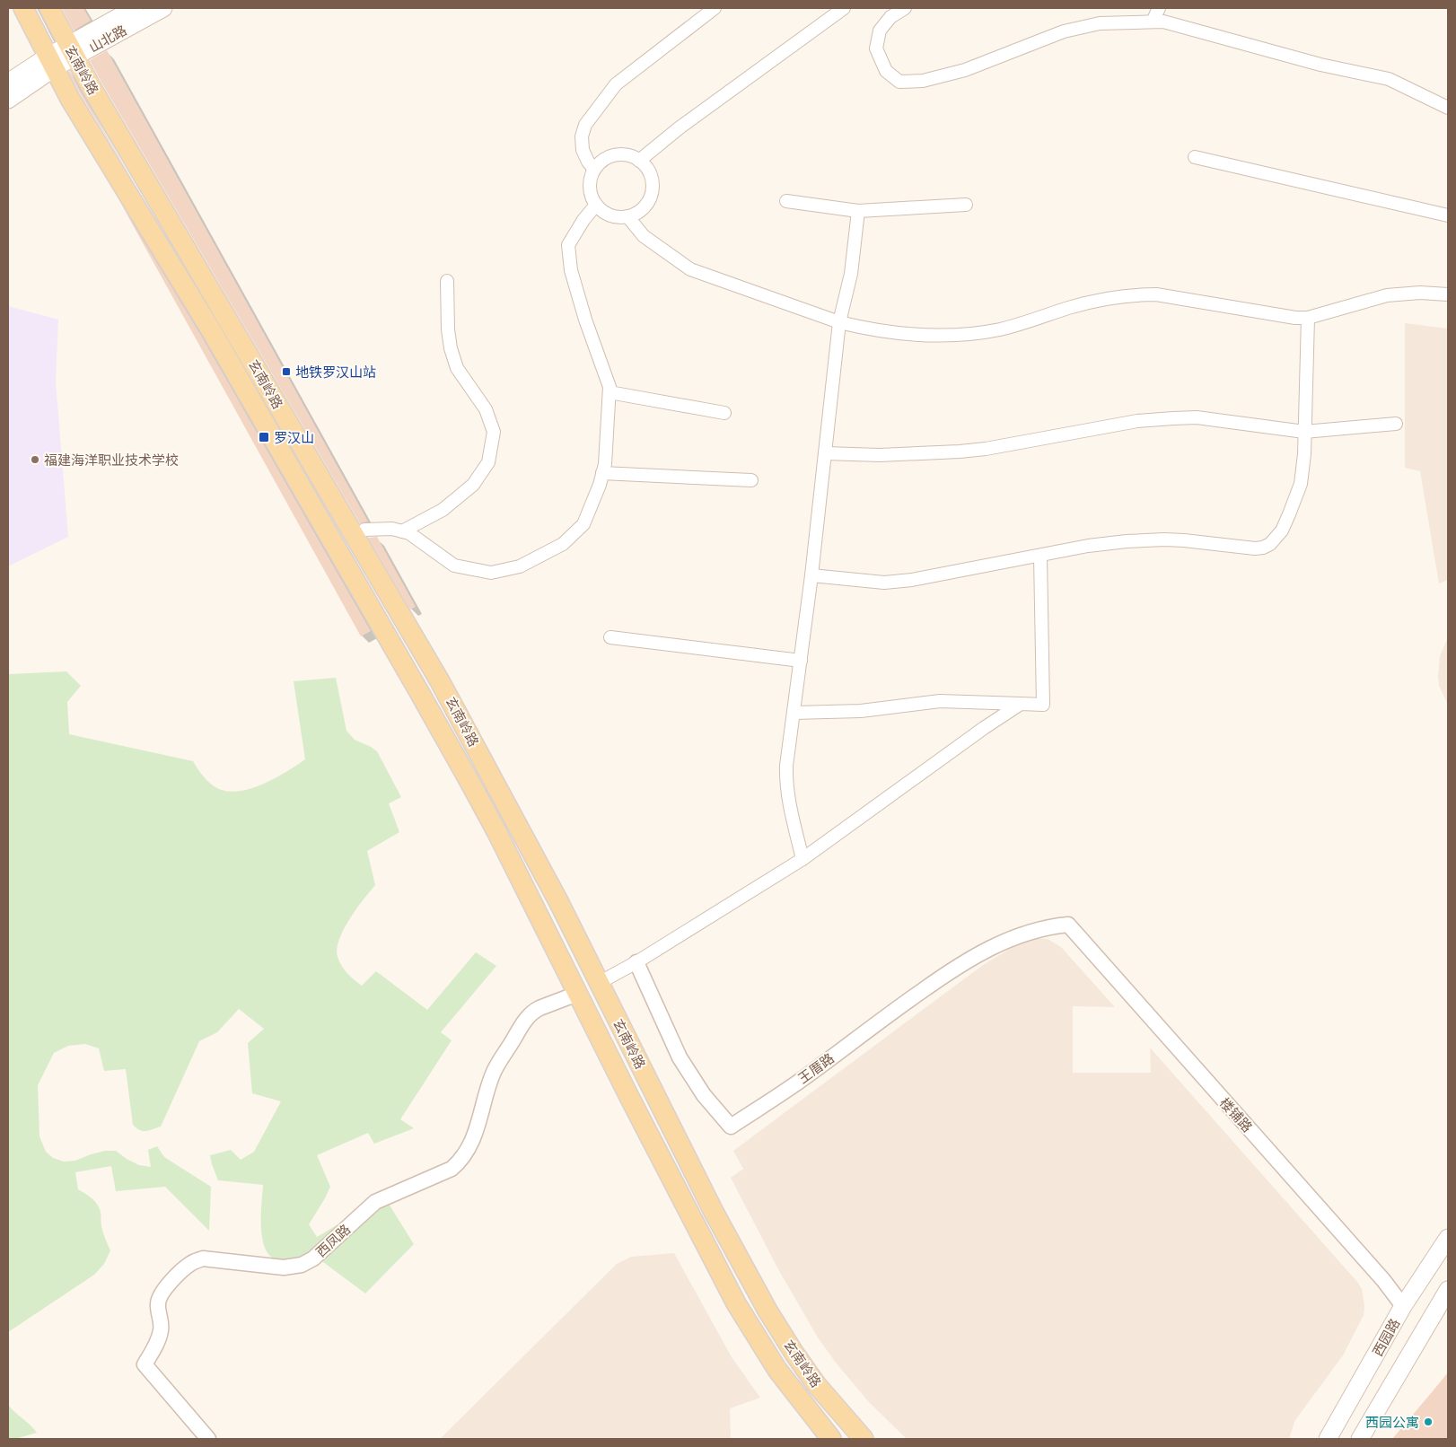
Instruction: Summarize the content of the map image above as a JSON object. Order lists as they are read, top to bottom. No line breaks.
{"streets":{"main road":["山北路","玄南岭路","西园路"],"street":["王厝路","楼铺路","西凤路"]},"crossings":[["山北路","玄南岭路"],["玄南岭路","西凤路"],["王厝路","楼铺路"],["楼铺路","西园路"]],"places":{"transit":["地铁罗汉山站","罗汉山"],"other":["福建海洋职业技术学校","西园公寓"]}}
